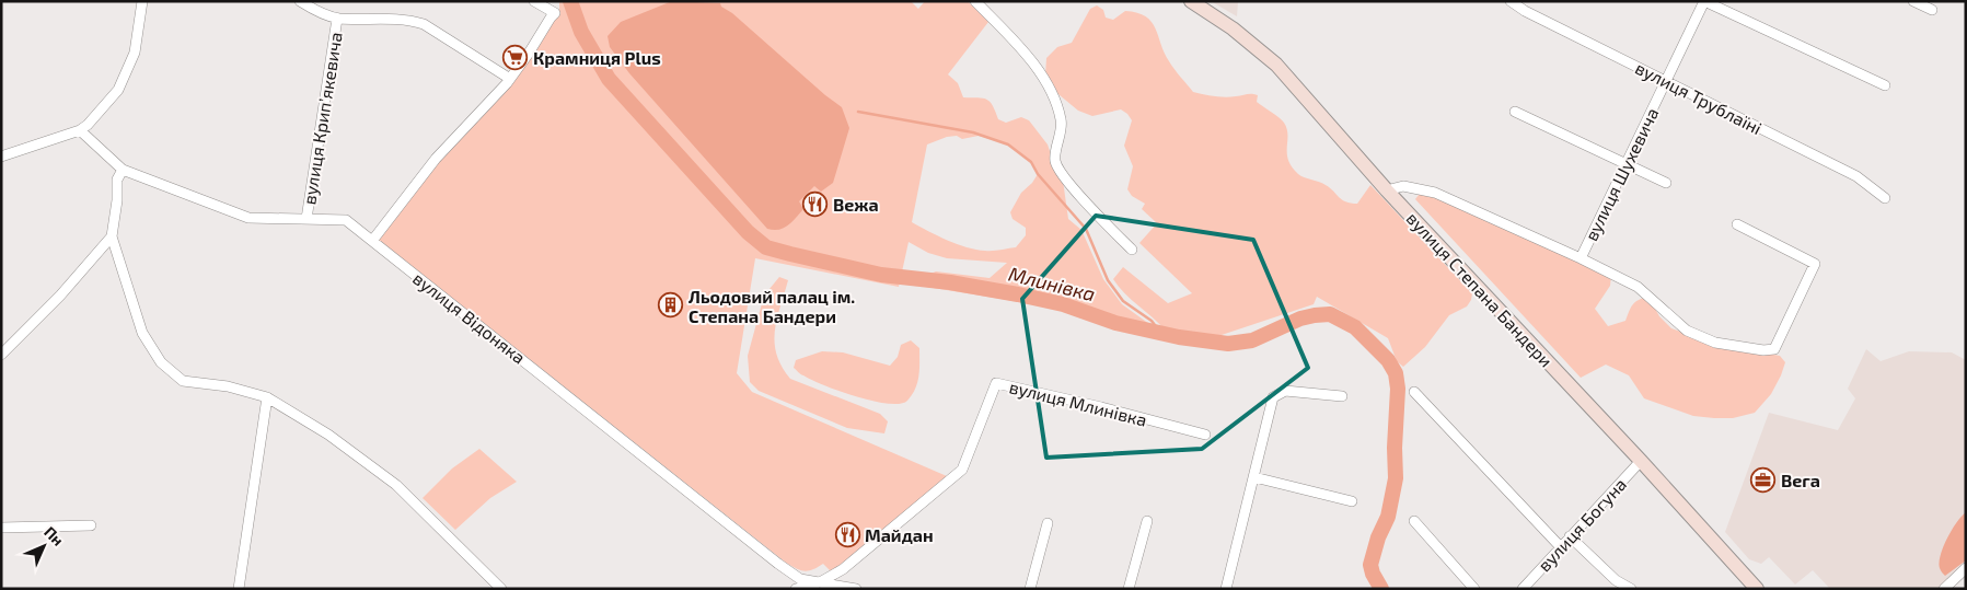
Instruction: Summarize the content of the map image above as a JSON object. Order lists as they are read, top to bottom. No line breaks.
{"streets":{"main road":["вулиця Степана Бандери"],"street":["вулиця Трублаїні","вулиця Крипʼякевича","вулиця Шухевича","вулиця Відоняка","вулиця Млинівка","вулиця Богуна"]},"crossings":[["вулиця Трублаїні","вулиця Шухевича"],["вулиця Крипʼякевича","вулиця Відоняка"],["вулиця Степана Бандери","вулиця Богуна"],["вулиця Відоняка","вулиця Млинівка"]],"water":["Млинівка"],"places":{"supermarket":["Крамниця Plus"],"restaurant":["Вежа","Майдан"],"building":["Льодовий палац ім. Степана Бандери"],"office":["Вега"]},"north":"top right"}
